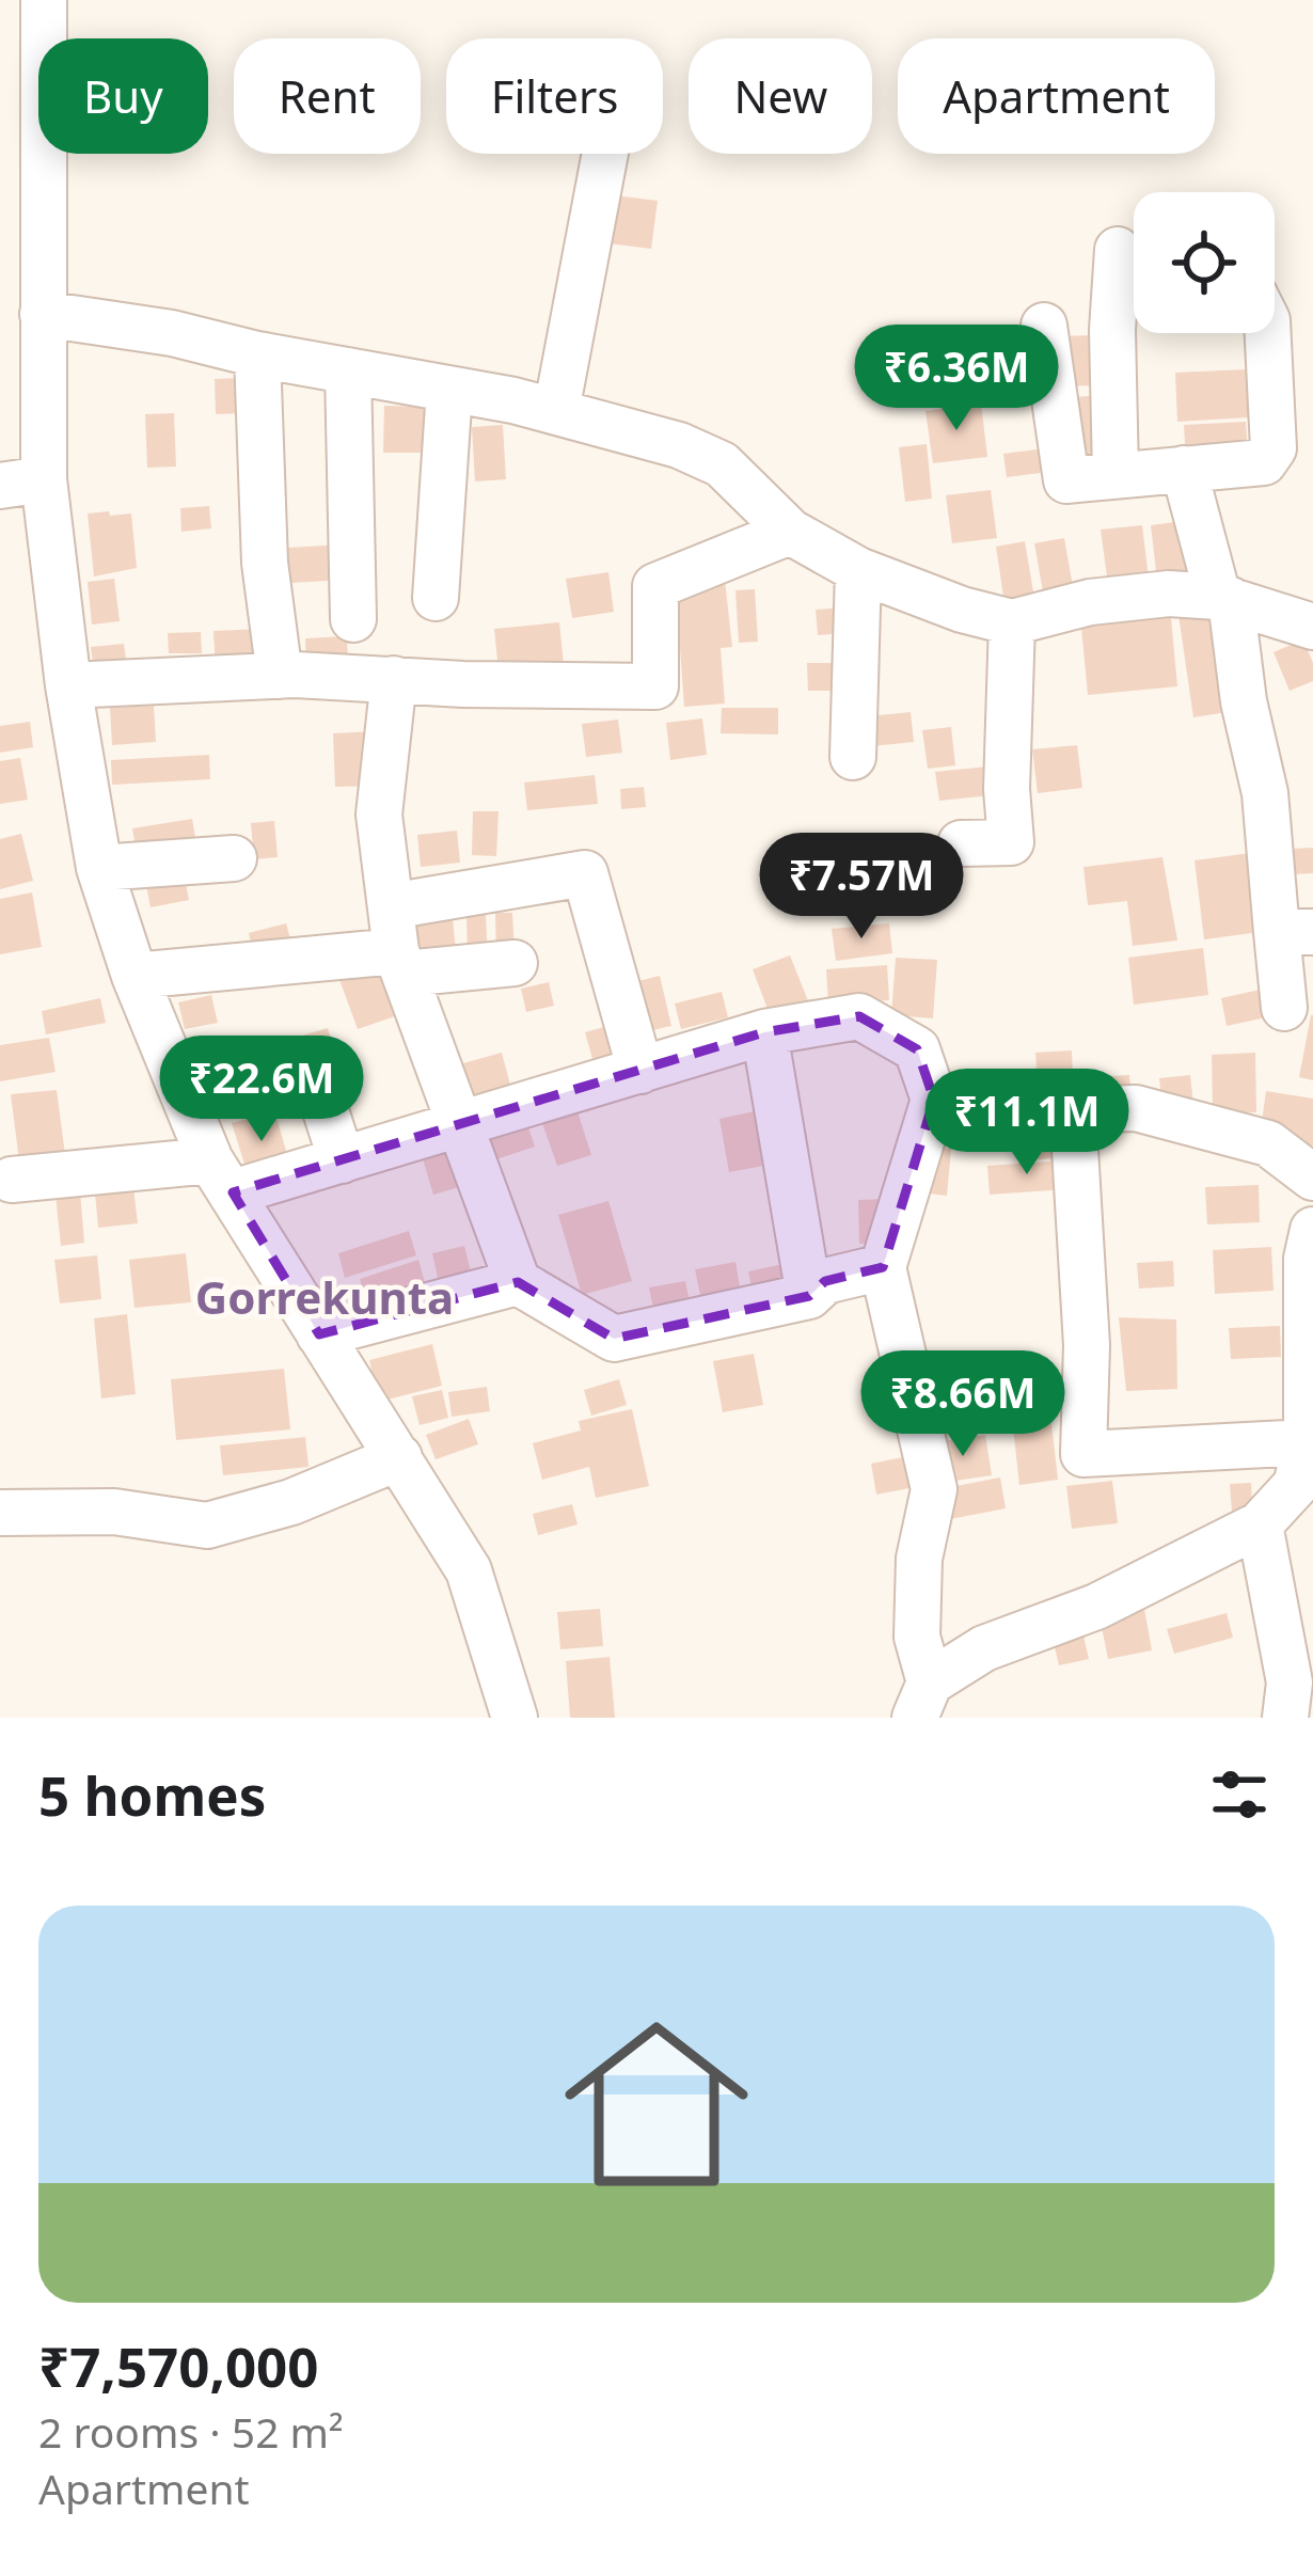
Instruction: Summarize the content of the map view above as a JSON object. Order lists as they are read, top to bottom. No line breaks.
{"districts":["Gorrekunta"],"page":{"chip":["Buy","Rent","Filters","New","Apartment"],"price":["₹6.36M","₹7.57M","₹22.6M","₹11.1M","₹8.66M"],"heading":"5 homes","list":[{"name":"₹7,570,000","note":"2 rooms · 52 m² · Apartment"}]}}
